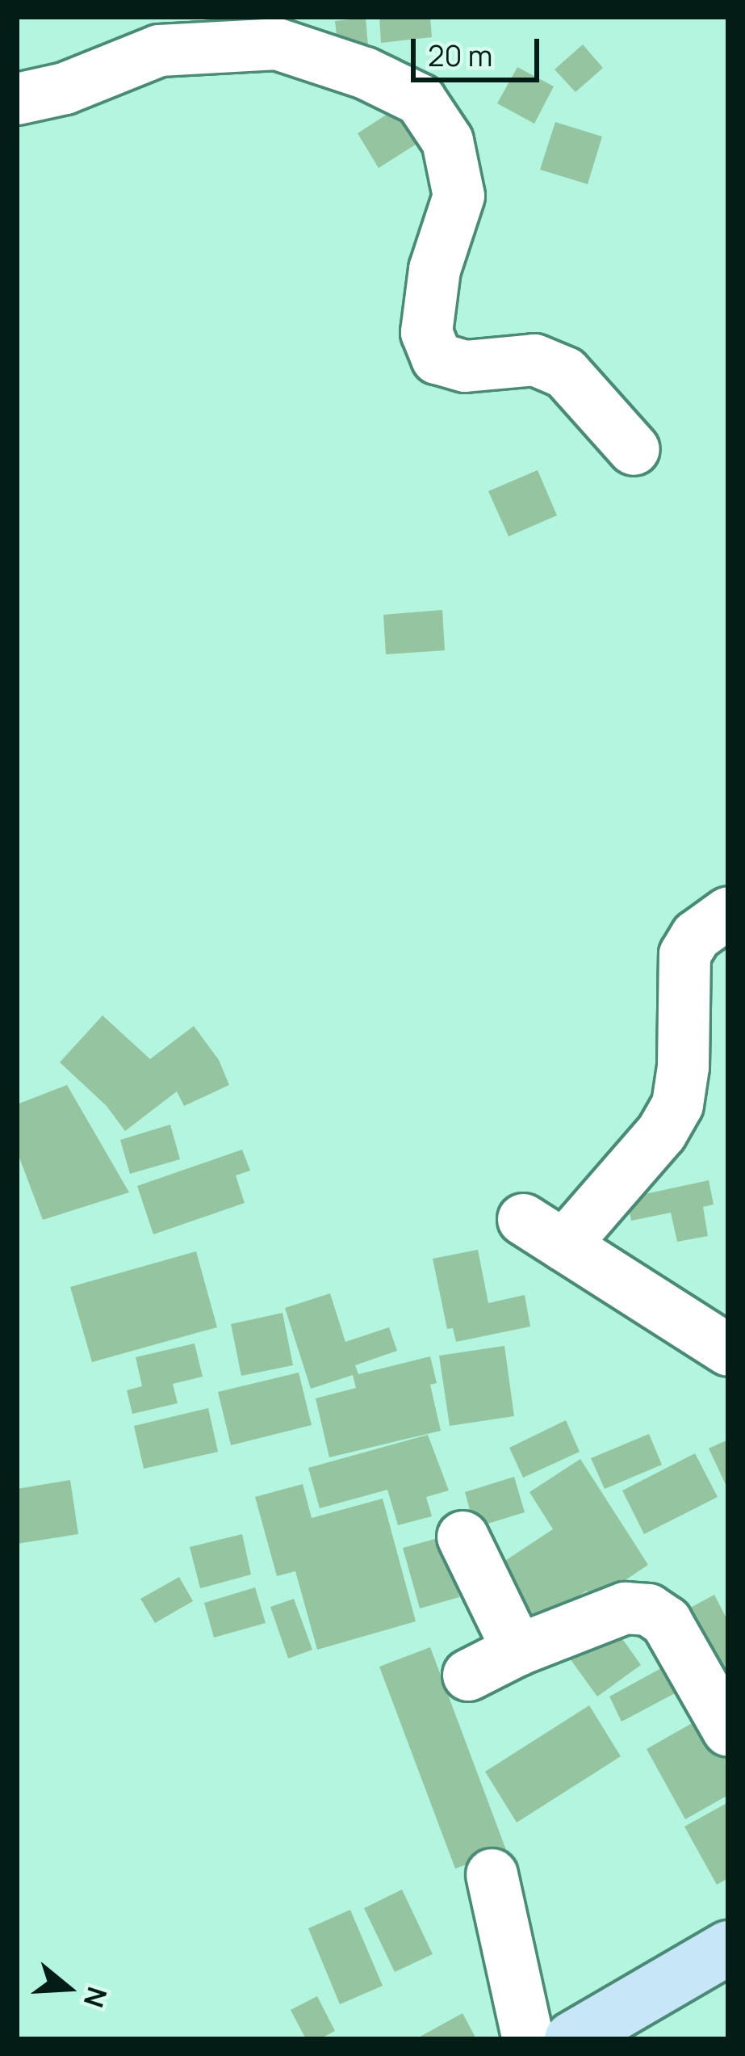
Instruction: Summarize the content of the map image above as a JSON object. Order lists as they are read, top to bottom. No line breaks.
{"scale_bar":"20 m","north":"right"}
